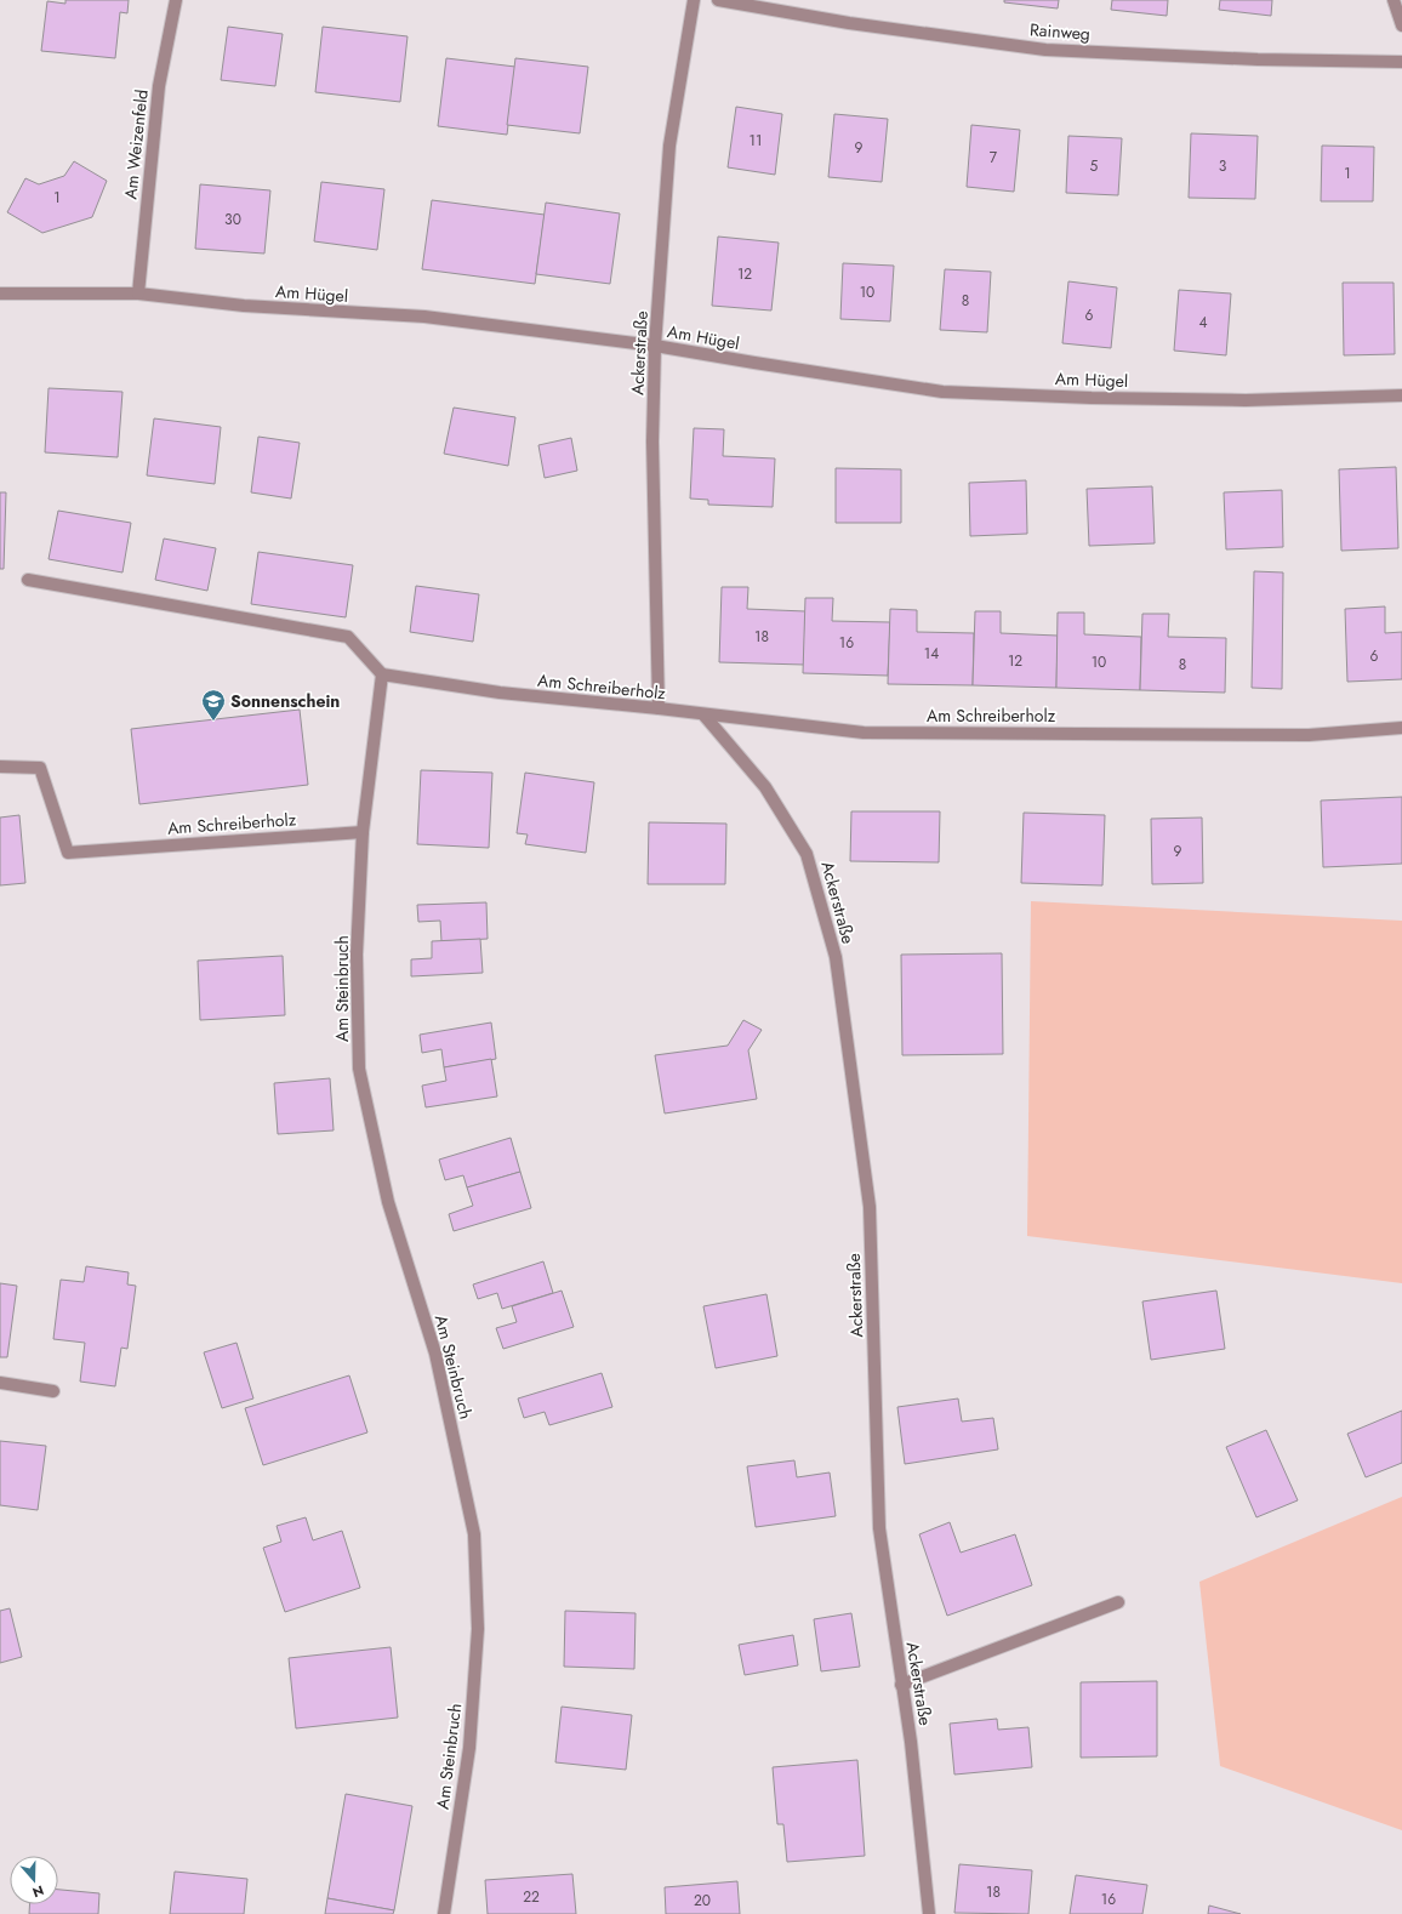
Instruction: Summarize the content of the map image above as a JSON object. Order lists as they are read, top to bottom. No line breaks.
{"streets":{"street":["Rainweg","Am Weizenfeld","Am Hügel","Ackerstraße","Am Schreiberholz","Am Steinbruch"]},"crossings":[["Am Weizenfeld","Am Hügel"],["Am Hügel","Ackerstraße"],["Ackerstraße","Am Schreiberholz"],["Am Schreiberholz","Am Steinbruch"]],"places":{"school or university":["Sonnenschein"]},"house_numbers":["11","9","7","5","3","1","1","30","12","10","8","6","4","18","16","14","6","12","10","8","9","18","22","16","20"],"north":"bottom"}
